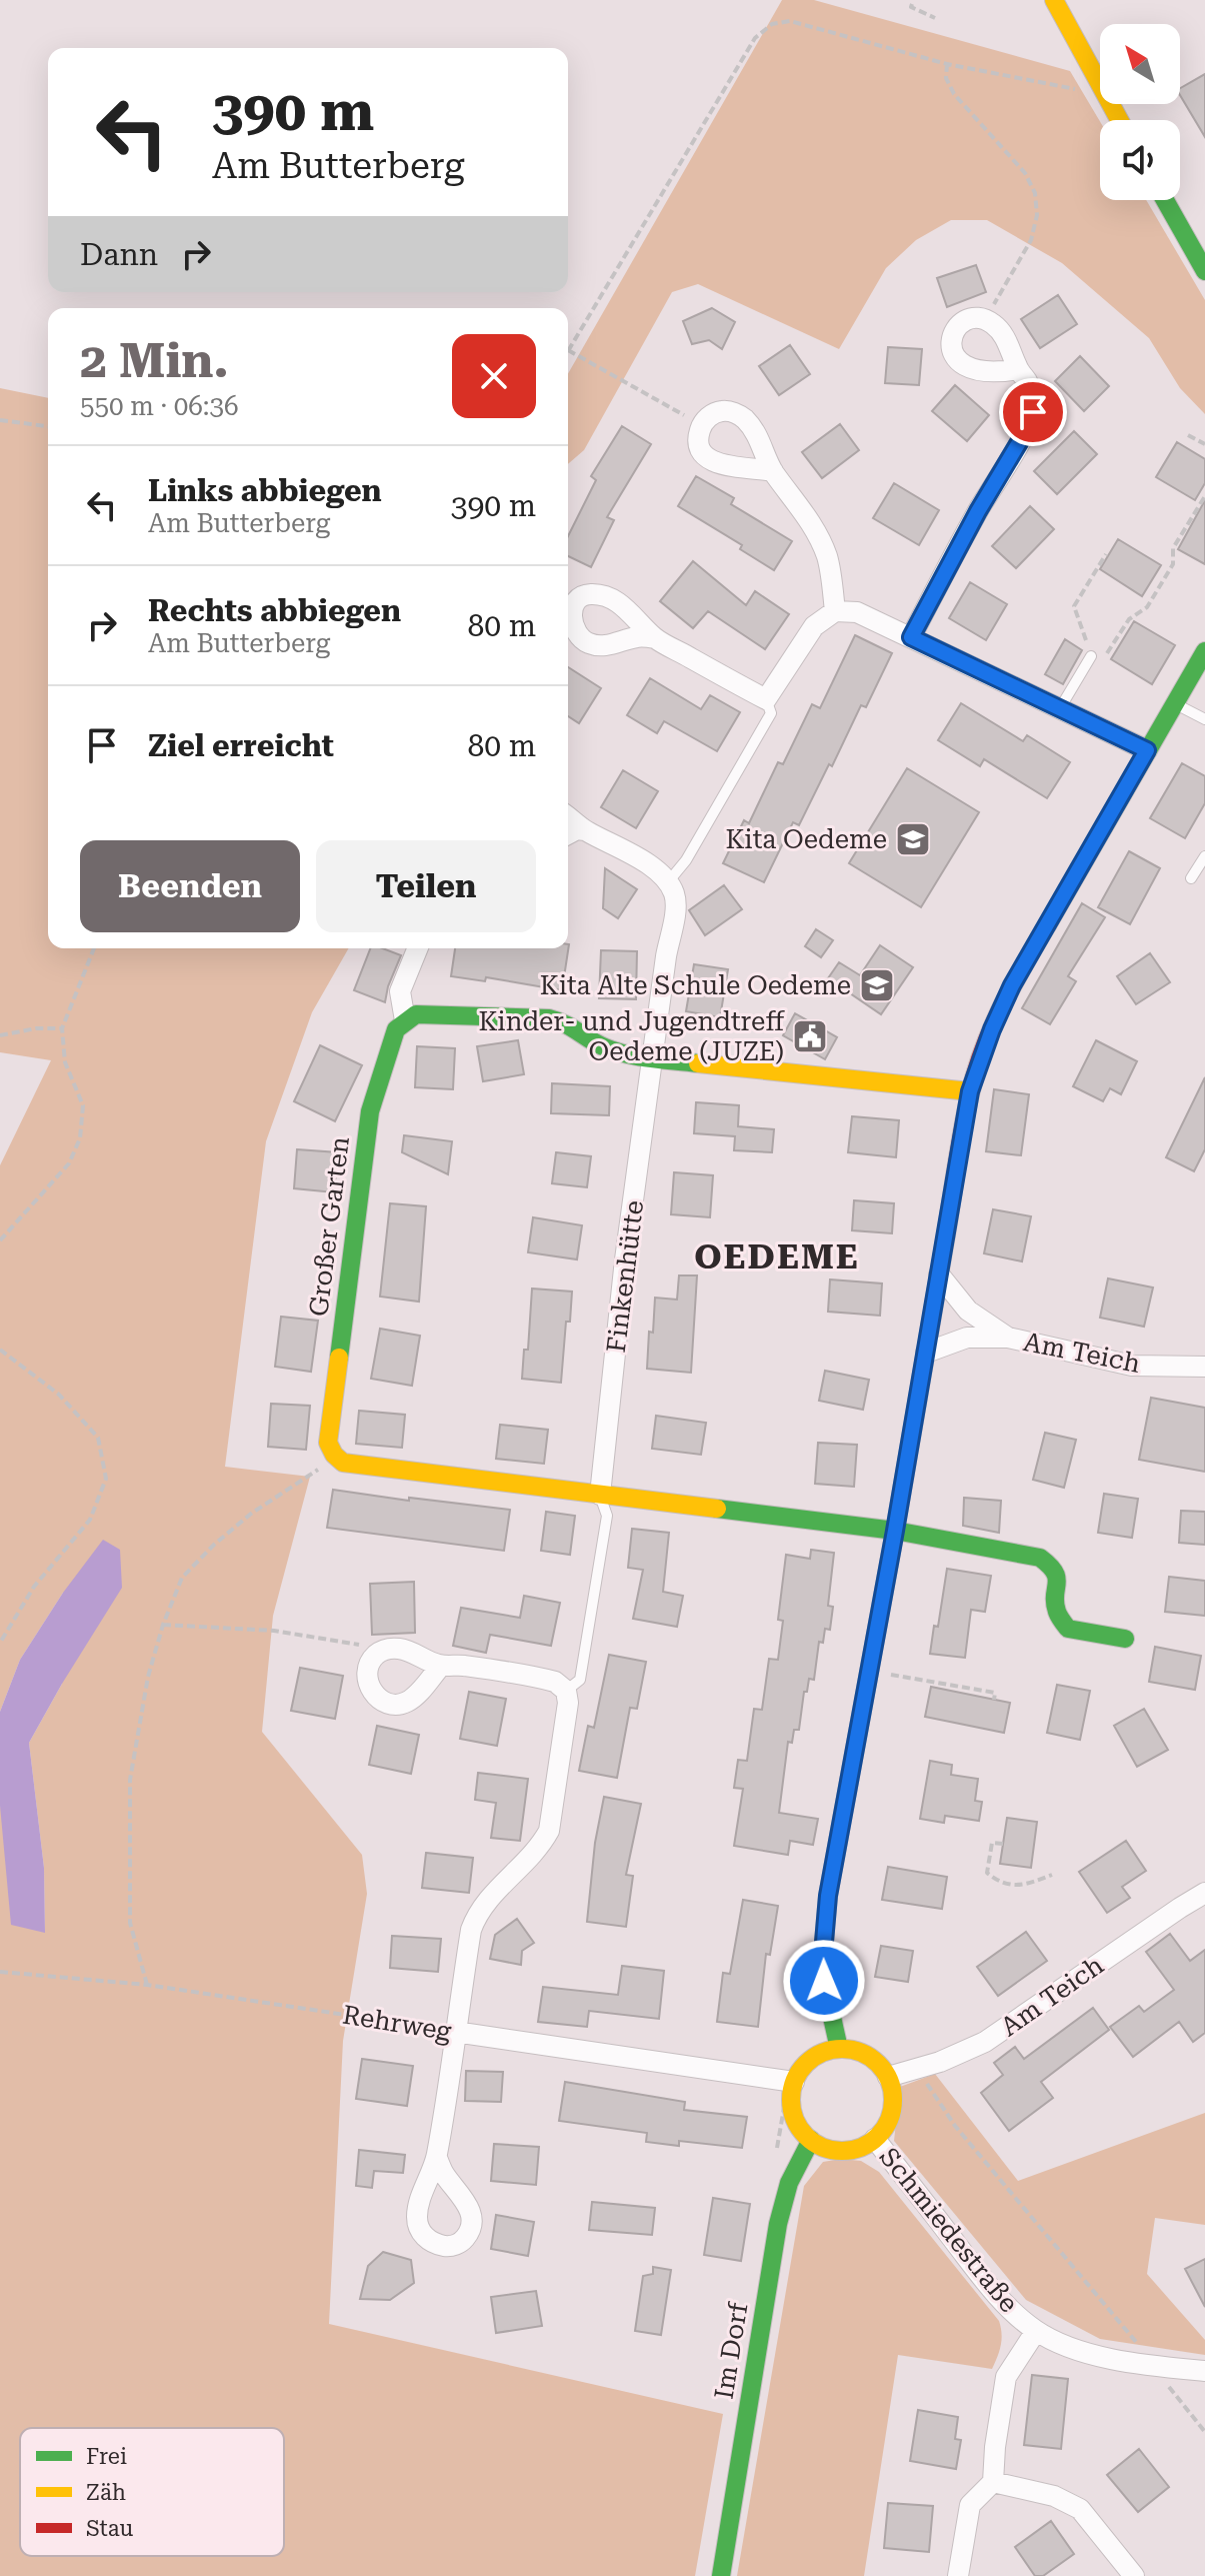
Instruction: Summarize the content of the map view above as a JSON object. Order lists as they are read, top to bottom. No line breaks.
{"streets":{"street":["Großer Garten","Finkenhütte","Am Teich","Rehrweg","Schmiedestraße","Im Dorf"]},"crossings":[["Am Teich","Rehrweg"],["Am Teich","Schmiedestraße"],["Am Teich","Im Dorf"],["Rehrweg","Schmiedestraße"],["Rehrweg","Im Dorf"],["Schmiedestraße","Im Dorf"]],"districts":["OEDEME"],"places":{"school or university":["Kita Oedeme","Kita Alte Schule Oedeme"],"public building":["Kinder- und Jugendtreff Oedeme (JUZE)"]},"legend":["Frei","Zäh","Stau"],"north":"top left","page":{"turn":["390 m","Am Butterberg"],"then":"Dann","heading":["2 Min.","550 m · 06:36"],"list":[{"name":"Links abbiegen","note":"Am Butterberg","value":"390 m"},{"name":"Rechts abbiegen","note":"Am Butterberg","value":"80 m"},{"name":"Ziel erreicht","value":"80 m"}],"buttons":["Beenden","Teilen"]}}
